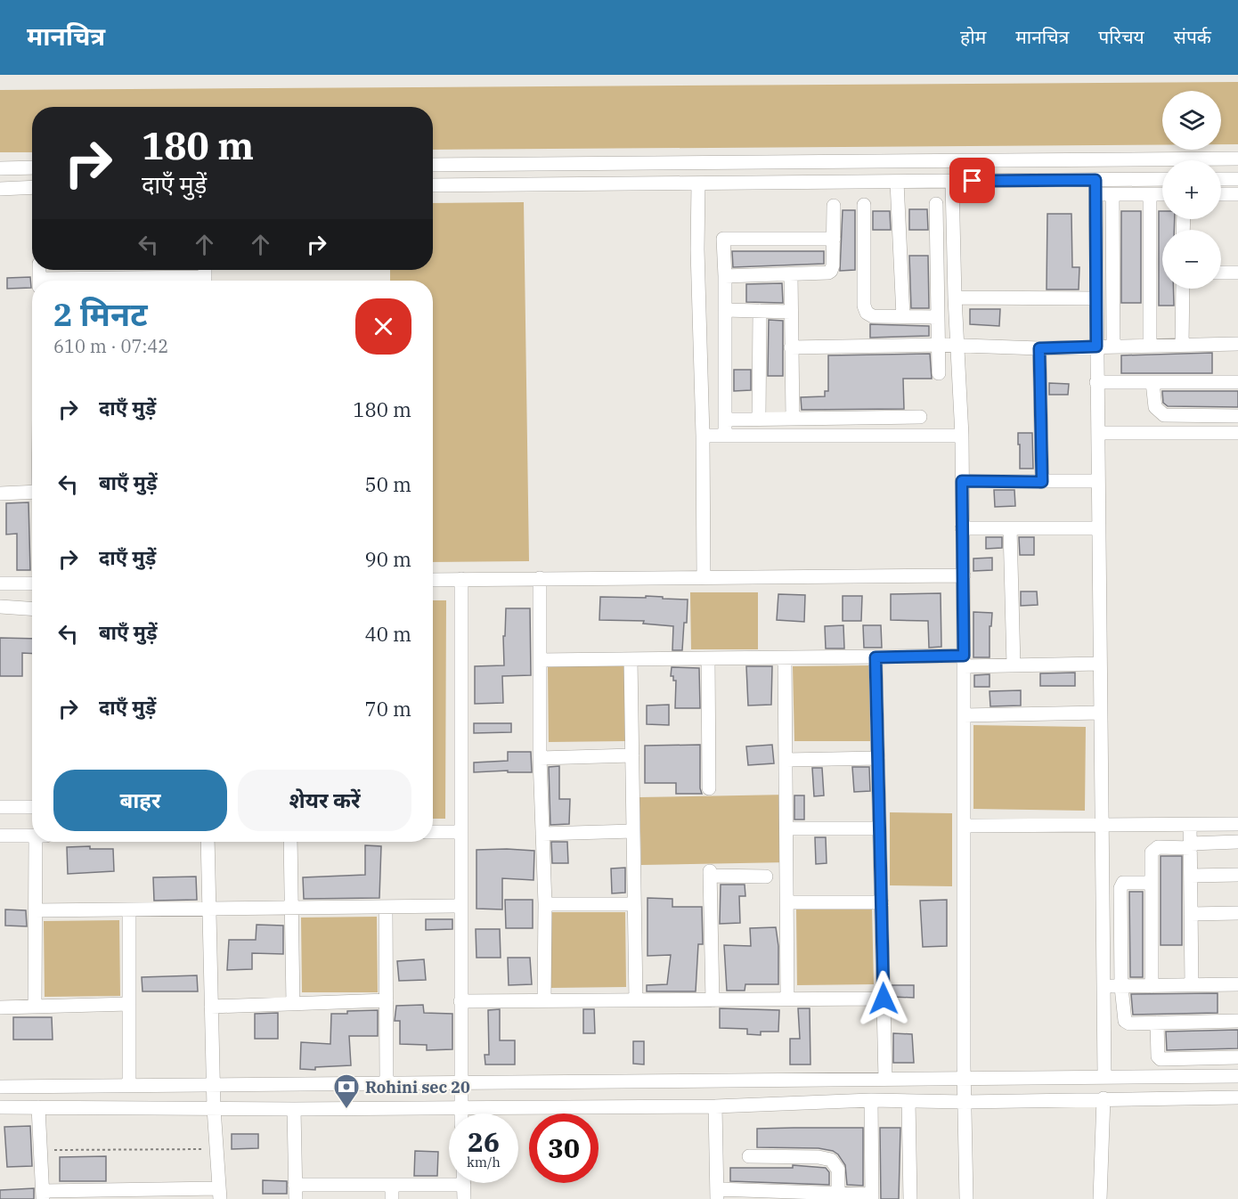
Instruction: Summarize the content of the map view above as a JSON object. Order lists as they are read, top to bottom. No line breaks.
{"places":{"bank":["Rohini sec 20"]},"page":{"header":"मानचित्र","nav":["होम","मानचित्र","परिचय","संपर्क"],"map_buttons":["+","−"],"turn":["180 m","दाएँ मुड़ें"],"heading":["2 मिनट","610 m · 07:42"],"list":[{"name":"दाएँ मुड़ें","value":"180 m"},{"name":"बाएँ मुड़ें","value":"50 m"},{"name":"दाएँ मुड़ें","value":"90 m"},{"name":"बाएँ मुड़ें","value":"40 m"},{"name":"दाएँ मुड़ें","value":"70 m"}],"buttons":["बाहर","शेयर करें"],"speed":"26 km/h","limit":"30"}}
